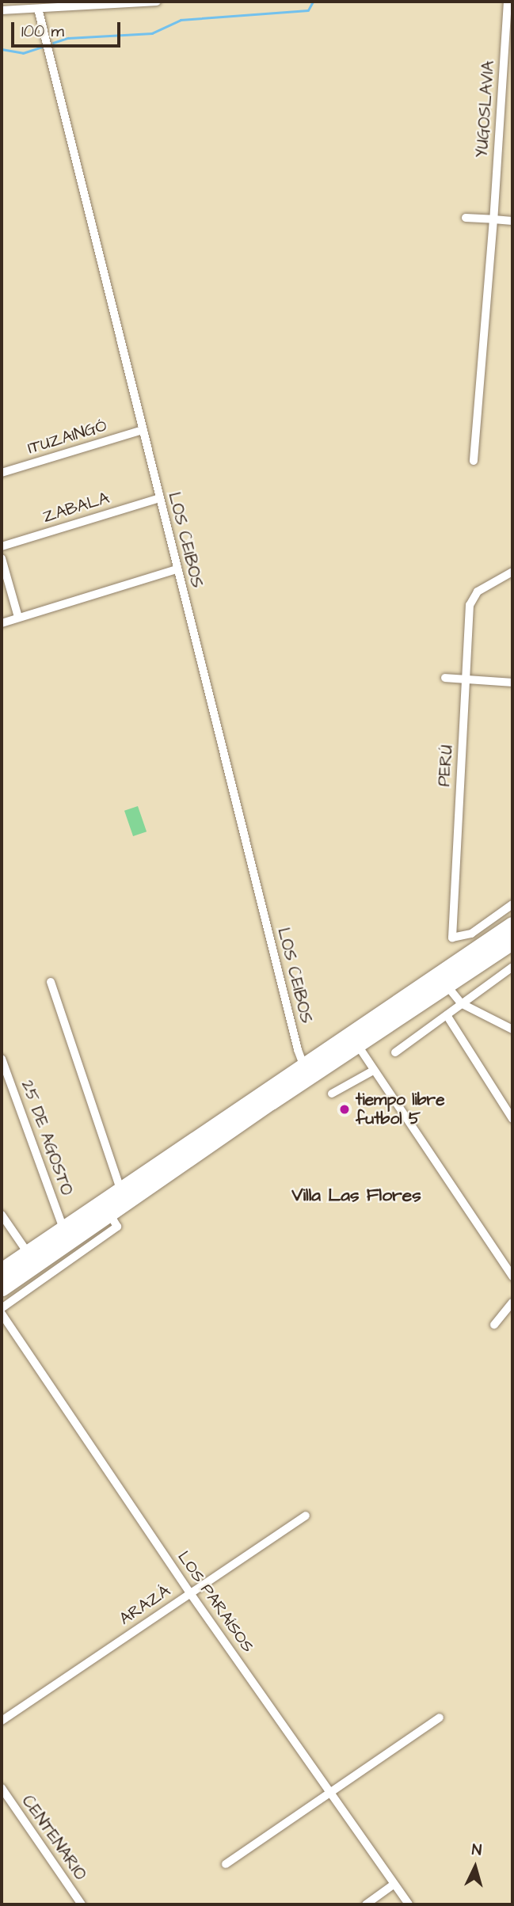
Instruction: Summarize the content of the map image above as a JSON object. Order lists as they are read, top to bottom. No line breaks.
{"streets":{"street":["YUGOSLAVIA","ITUZAINGÓ","ZABALA","LOS CEIBOS","PERÚ","25 DE AGOSTO","LOS PARAÍSOS","ARAZÁ","CENTENARIO"]},"crossings":[["ITUZAINGÓ","LOS CEIBOS"],["ZABALA","LOS CEIBOS"],["LOS PARAÍSOS","ARAZÁ"]],"districts":["Villa Las Flores"],"places":["tiempo libre futbol 5"],"scale_bar":"100 m","north":"top"}
